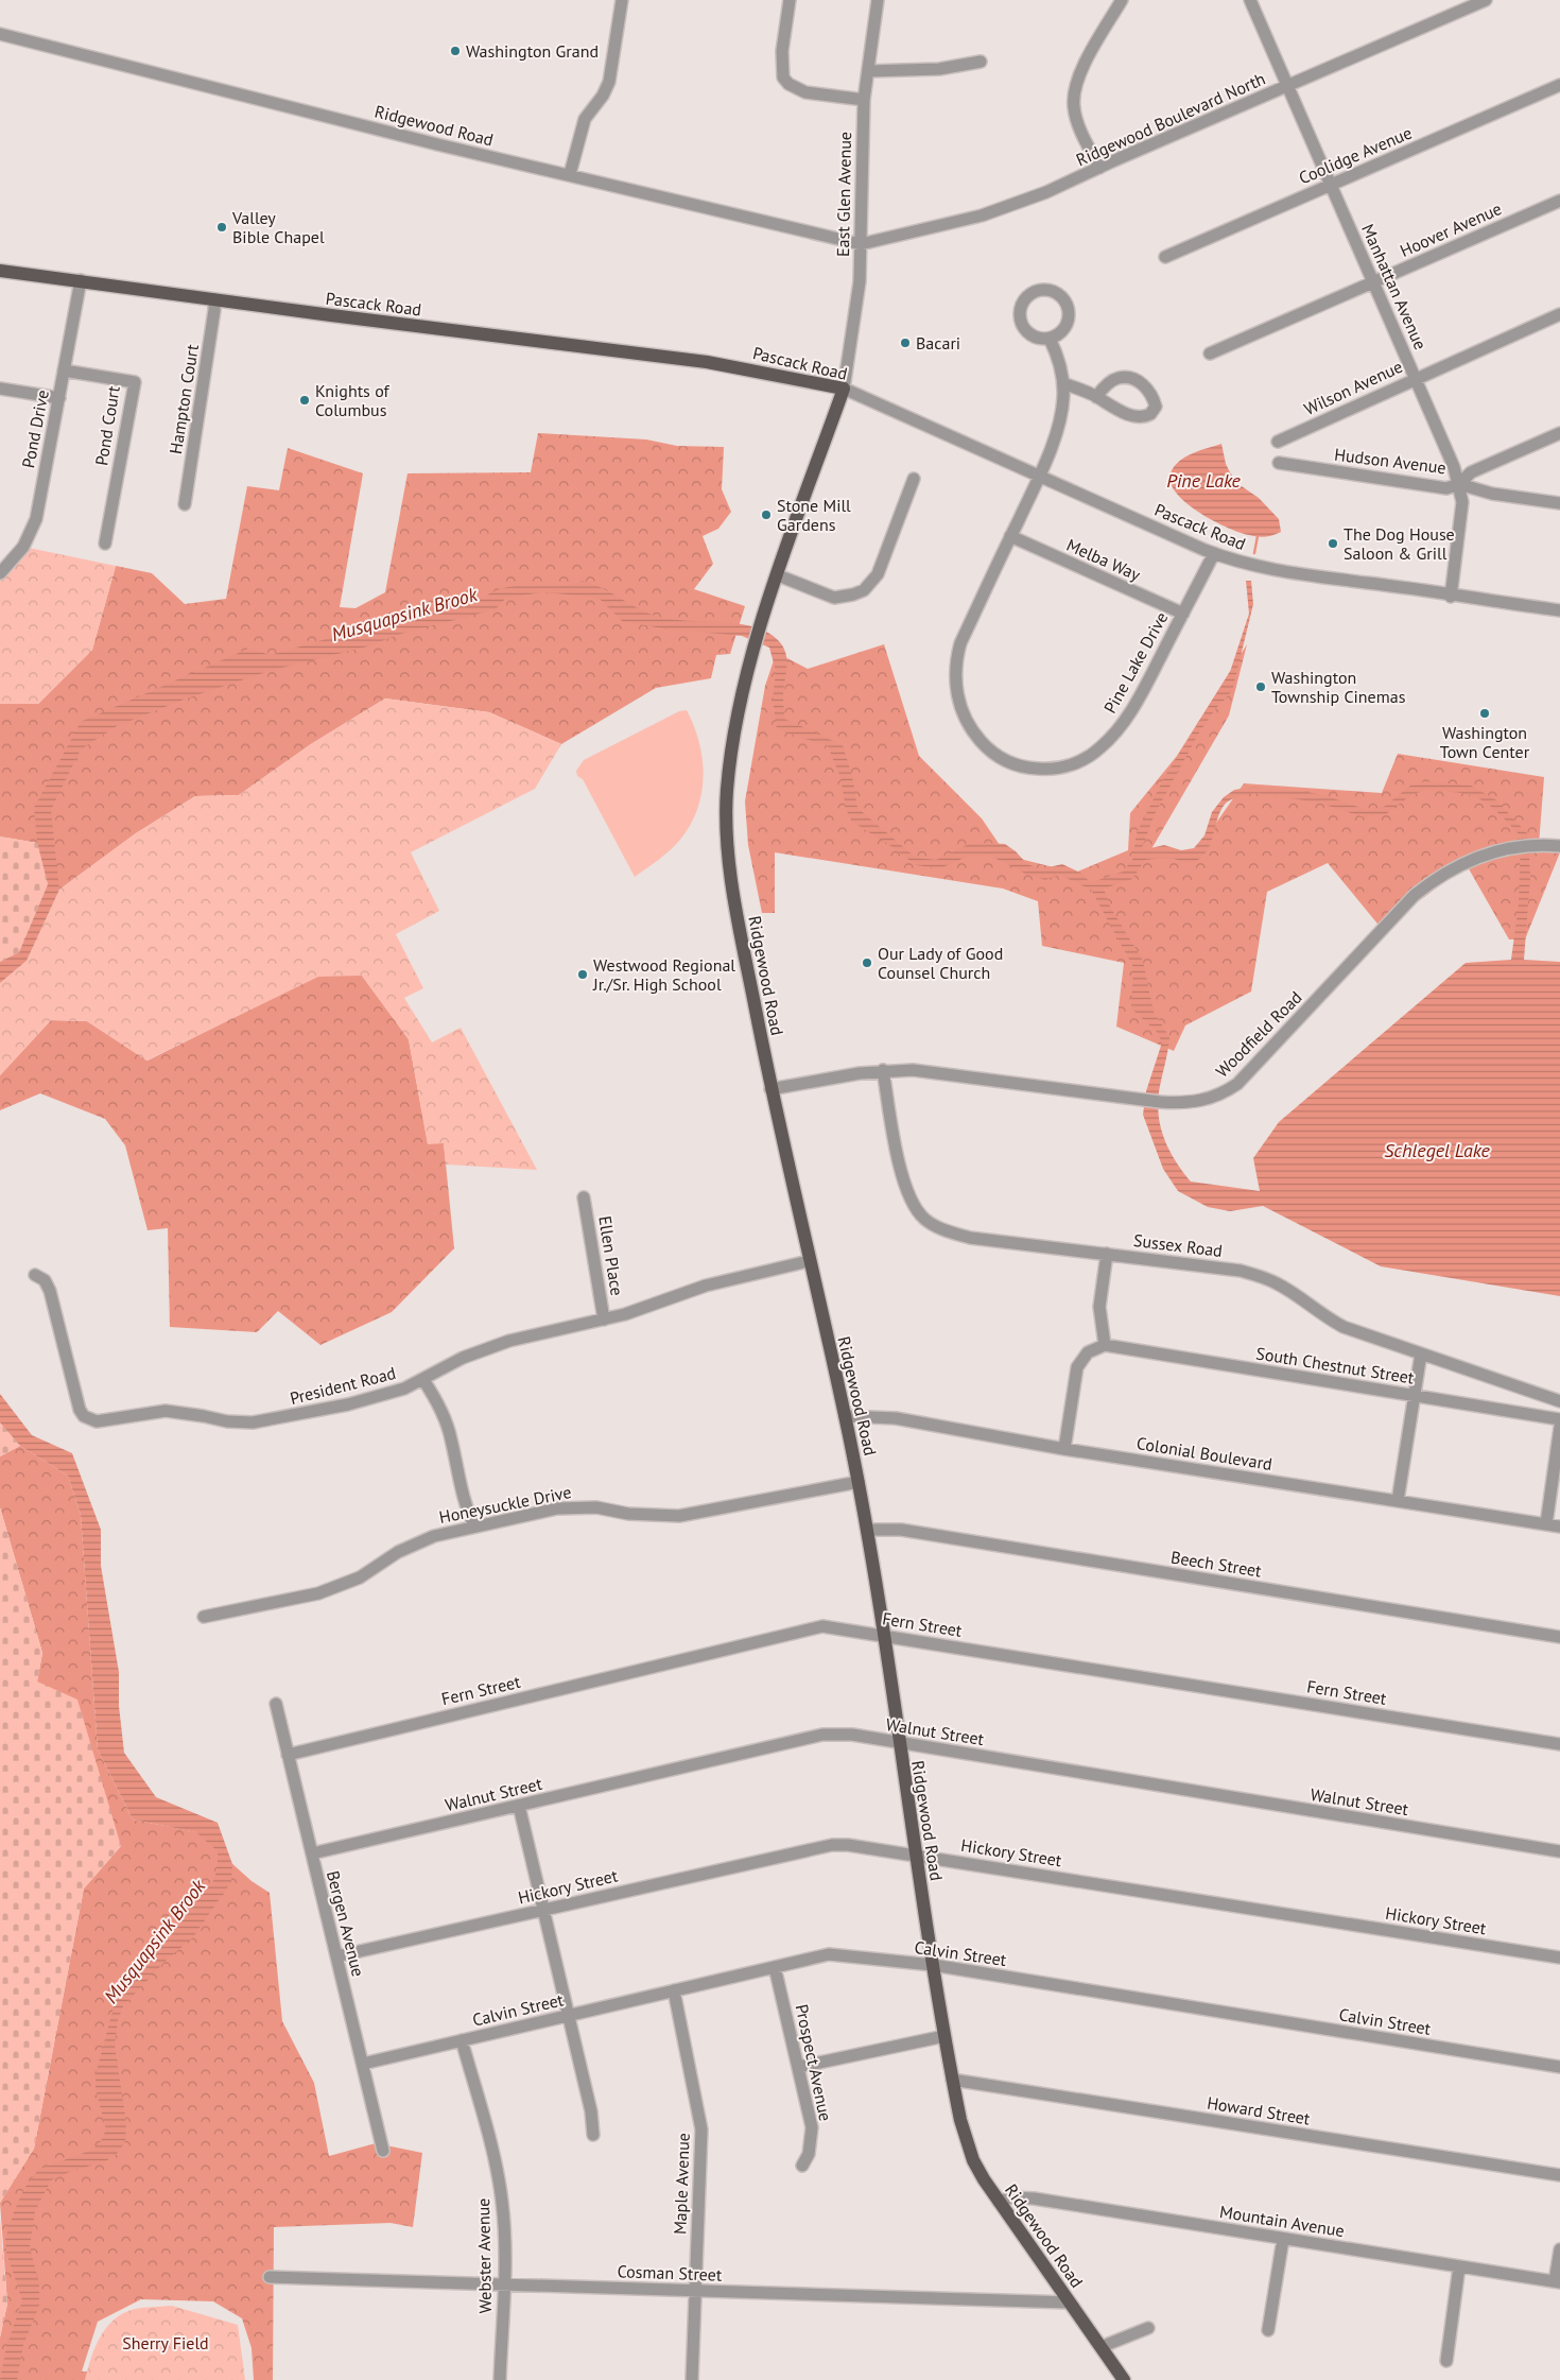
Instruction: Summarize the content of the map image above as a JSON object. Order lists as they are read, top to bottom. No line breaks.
{"streets":{"main road":["Ridgewood Road","Pascack Road"],"street":["Ridgewood Boulevard North","Coolidge Avenue","East Glen Avenue","Hoover Avenue","Manhattan Avenue","Wilson Avenue","Hampton Court","Pond Court","Pond Drive","Hudson Avenue","Melba Way","Pine Lake Drive","Woodfield Road","Sussex Road","Ellen Place","South Chestnut Street","President Road","Colonial Boulevard","Honeysuckle Drive","Beech Street","Fern Street","Walnut Street","Hickory Street","Bergen Avenue","Calvin Street","Prospect Avenue","Howard Street","Maple Avenue","Mountain Avenue","Webster Avenue","Cosman Street"]},"crossings":[["Ridgewood Boulevard North","Ridgewood Road"],["Ridgewood Boulevard North","East Glen Avenue"],["Ridgewood Boulevard North","Manhattan Avenue"],["Ridgewood Road","East Glen Avenue"],["Ridgewood Road","Pascack Road"],["Ridgewood Road","Woodfield Road"],["Ridgewood Road","President Road"],["Ridgewood Road","Colonial Boulevard"],["Ridgewood Road","Honeysuckle Drive"],["Ridgewood Road","Beech Street"],["Ridgewood Road","Fern Street"],["Ridgewood Road","Walnut Street"],["Ridgewood Road","Hickory Street"],["Ridgewood Road","Calvin Street"],["Ridgewood Road","Howard Street"],["Ridgewood Road","Mountain Avenue"],["Ridgewood Road","Cosman Street"],["Coolidge Avenue","Manhattan Avenue"],["East Glen Avenue","Pascack Road"],["Hoover Avenue","Manhattan Avenue"],["Manhattan Avenue","Pascack Road"],["Manhattan Avenue","Wilson Avenue"],["Manhattan Avenue","Hudson Avenue"],["Pascack Road","Hampton Court"],["Pascack Road","Pond Drive"],["Pascack Road","Pine Lake Drive"],["Pond Court","Pond Drive"],["Melba Way","Pine Lake Drive"],["Woodfield Road","Sussex Road"],["Ellen Place","President Road"],["Fern Street","Bergen Avenue"],["Walnut Street","Bergen Avenue"],["Hickory Street","Bergen Avenue"],["Bergen Avenue","Calvin Street"],["Calvin Street","Prospect Avenue"],["Calvin Street","Maple Avenue"],["Calvin Street","Webster Avenue"],["Maple Avenue","Cosman Street"],["Webster Avenue","Cosman Street"]],"water":["Pine Lake","Musquapsink Brook","Schlegel Lake"],"parks":["Sherry Field"],"places":["Washington Grand","Valley Bible Chapel","Bacari","Knights of Columbus","Stone Mill Gardens","The Dog House Saloon & Grill","Washington Township Cinemas","Washington Town Center","Our Lady of Good Counsel Church","Westwood Regional Jr./Sr. High School"]}
